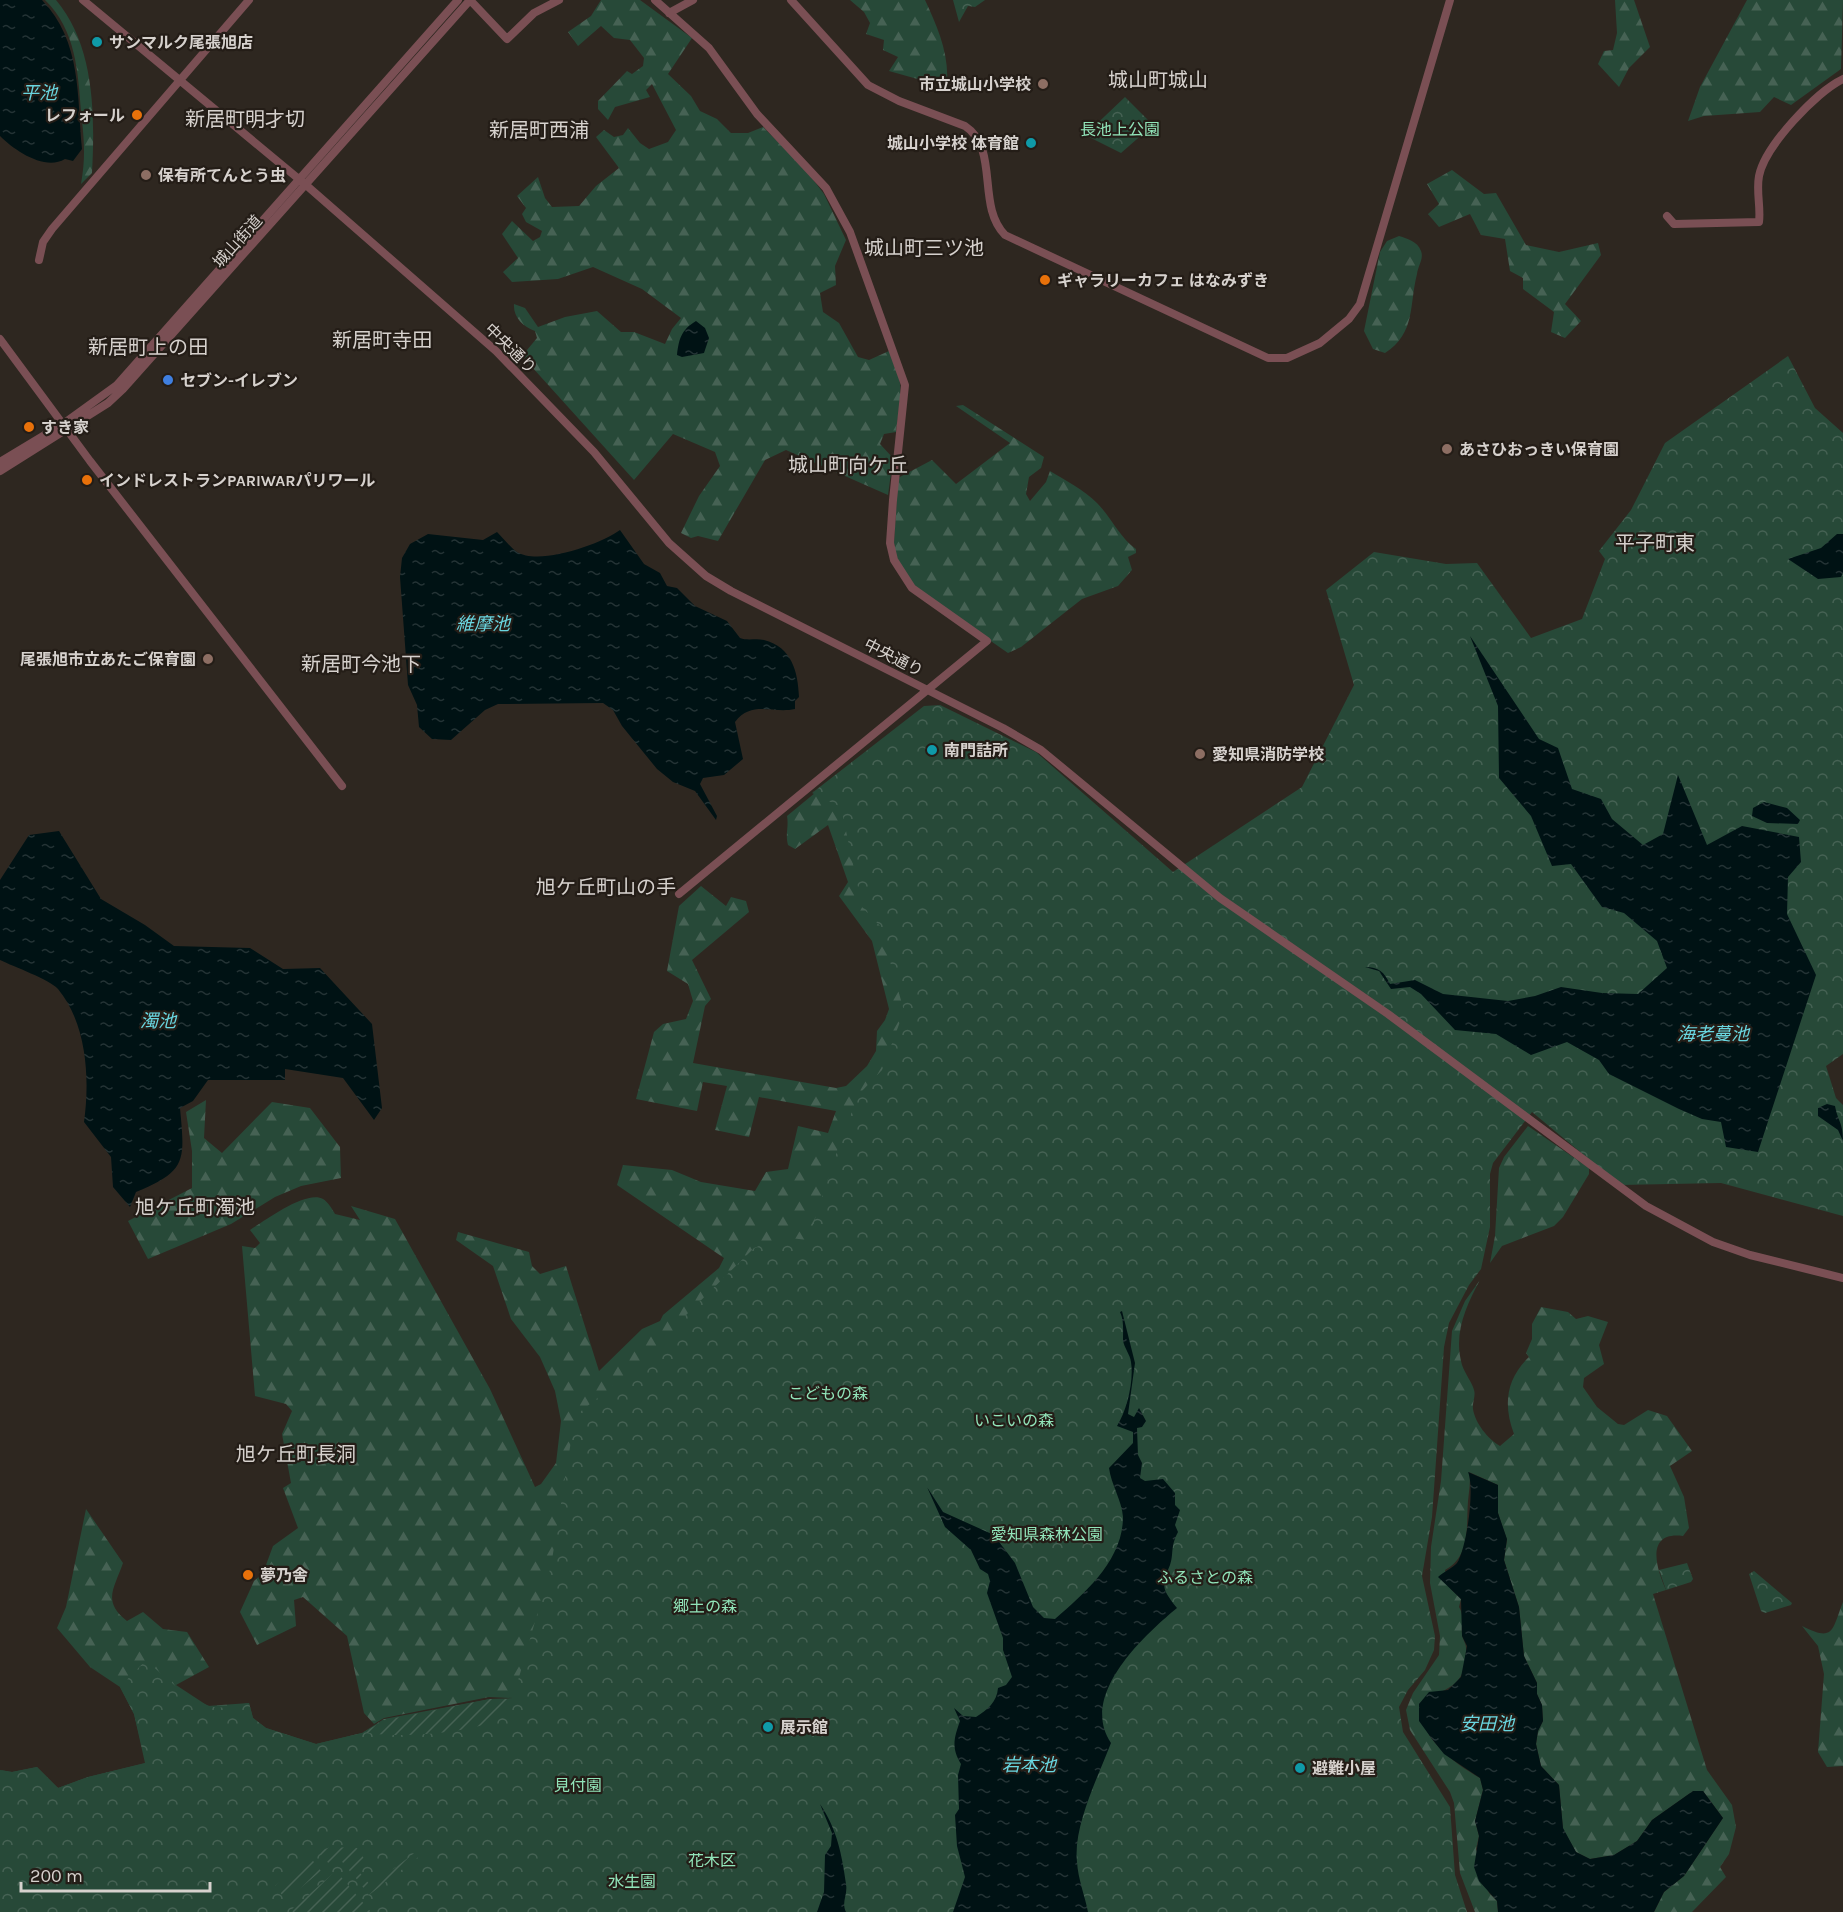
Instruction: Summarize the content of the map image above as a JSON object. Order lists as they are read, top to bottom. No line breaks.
{"streets":{"street":["城山街道","中央通り"]},"crossings":[["城山街道","中央通り"]],"districts":["城山町城山","新居町明才切","新居町西浦","城山町三ツ池","新居町寺田","新居町上の田","城山町向ケ丘","平子町東","新居町今池下","旭ケ丘町山の手","旭ケ丘町濁池","旭ケ丘町長洞"],"water":["平池","維摩池","濁池","海老蔓池","安田池","岩本池"],"parks":["長池上公園","こどもの森","いこいの森","愛知県森林公園","ふるさとの森","郷土の森","見付園","花木区","水生園"],"places":["サンマルク尾張旭店","市立城山小学校","レフォール","城山小学校 体育館","保有所てんとう虫","ギャラリーカフェ はなみずき","セブン-イレブン","すき家","あさひおっきい保育園","インドレストランPARIWARパリワール","尾張旭市立あたご保育園","南門詰所","愛知県消防学校","夢乃舎","展示館","避難小屋"],"scale_bar":"200 m"}
